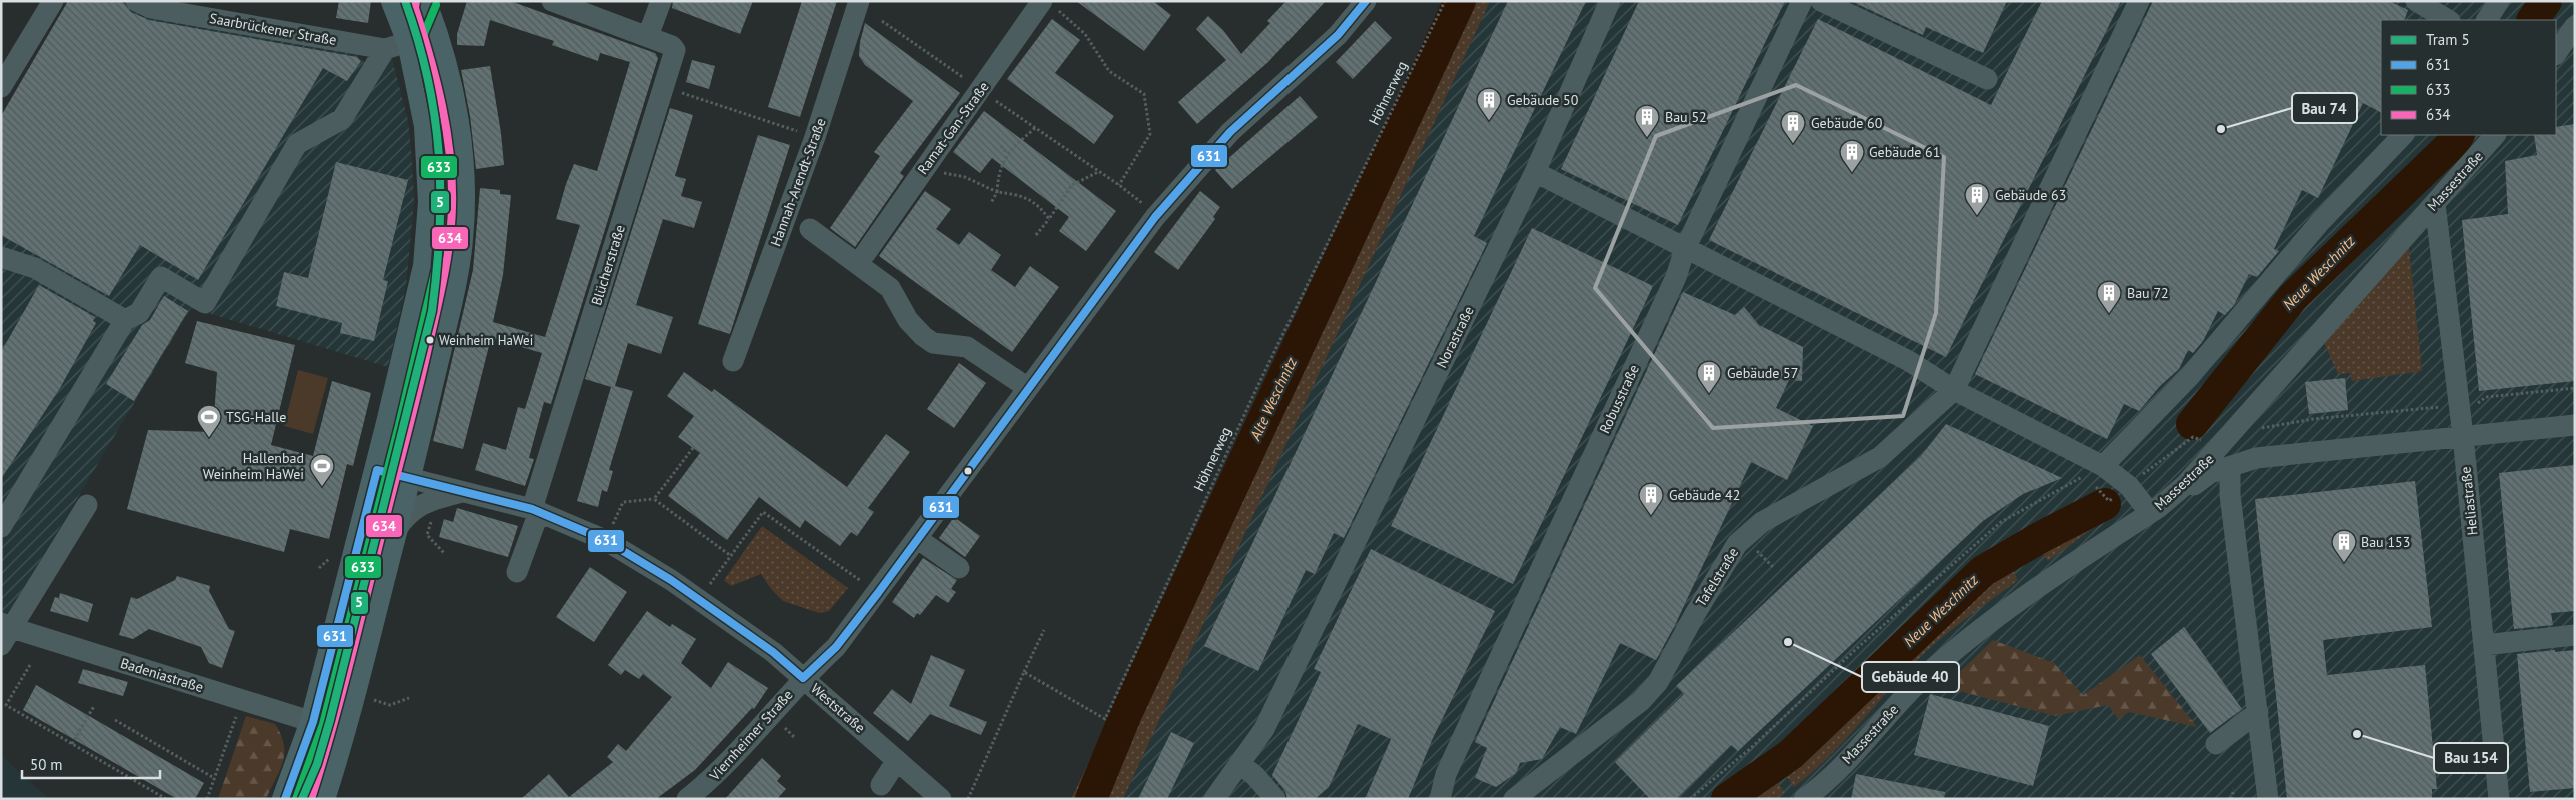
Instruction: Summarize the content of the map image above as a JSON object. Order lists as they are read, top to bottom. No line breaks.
{"streets":{"street":["Saarbrückener Straße","Ramat-Gan-Straße","Massestraße","Hannah-Arendt-Straße","Blücherstraße","Norastraße","Robusstraße","Heliastraße","Tafelstraße","Badeniastraße","Weststraße","Viernheimer Straße"],"path":["Höhnerweg"]},"crossings":[["Massestraße","Heliastraße"],["Blücherstraße","Weststraße"],["Weststraße","Viernheimer Straße"]],"water":["Neue Weschnitz","Alte Weschnitz"],"places":{"building":["Gebäude 50","Bau 52","Gebäude 60","Gebäude 61","Gebäude 63","Bau 72","Gebäude 57","Gebäude 42","Bau 153"],"other":["Bau 74","Weinheim HaWei","Gebäude 40","Bau 154"],"sports":["TSG-Halle","Hallenbad Weinheim HaWei"]},"lines":["tram line 5","transit line 631","transit line 634","transit line 633"],"legend":["Tram 5","631","633","634"],"scale_bar":"50 m"}
